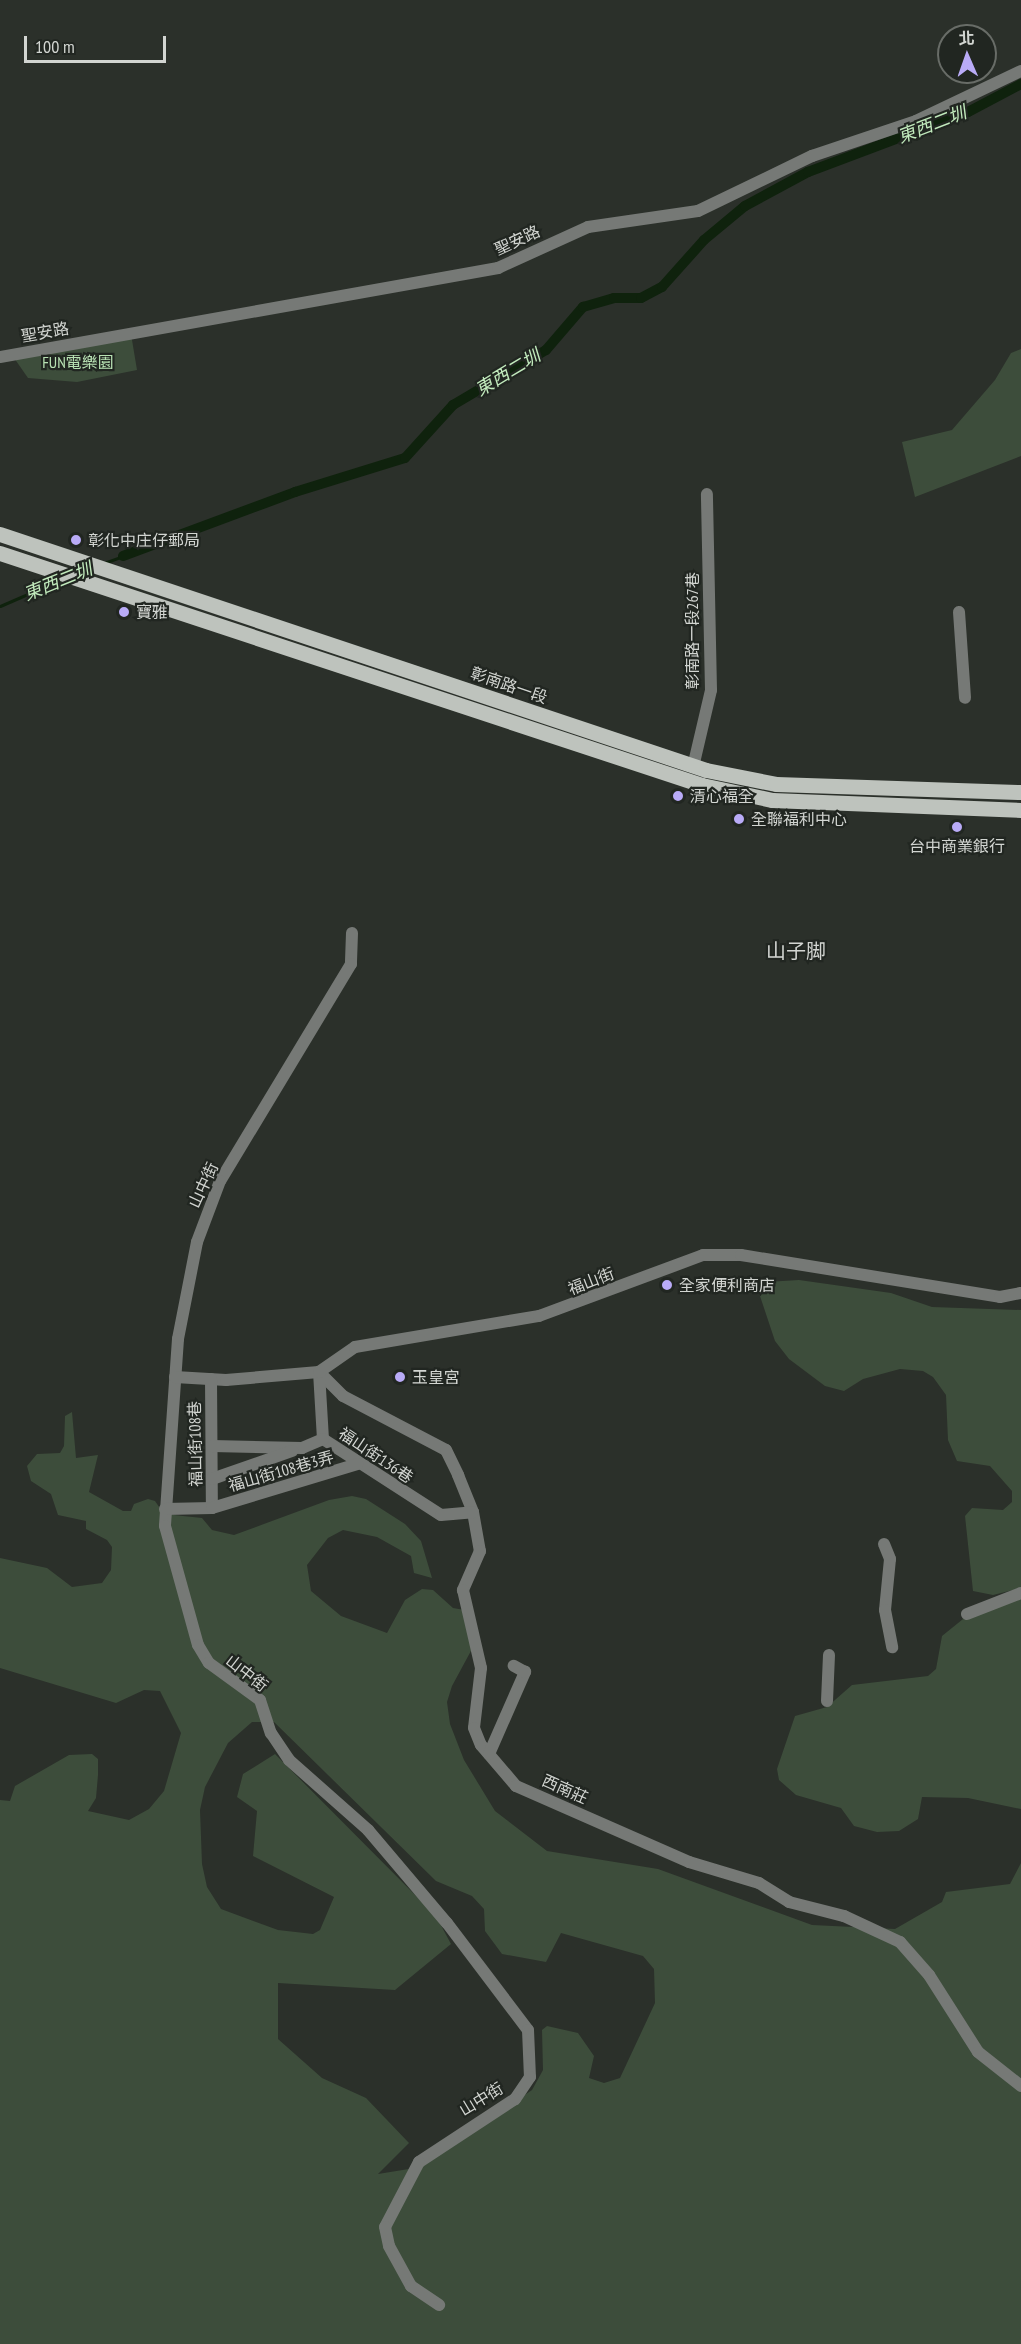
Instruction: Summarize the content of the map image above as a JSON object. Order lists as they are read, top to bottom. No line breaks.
{"streets":{"main road":["彰南路一段"],"street":["聖安路","彰南路一段267巷","山中街","福山街","福山街108巷","福山街136巷","福山街108巷3弄","西南莊"]},"crossings":[["彰南路一段267巷","彰南路一段"],["山中街","福山街108巷3弄"],["福山街","福山街136巷"],["福山街","西南莊"],["福山街108巷","福山街108巷3弄"],["福山街136巷","福山街108巷3弄"],["福山街136巷","西南莊"]],"districts":["山子脚"],"water":["東西二圳"],"parks":["FUN電樂園"],"places":["彰化中庄仔郵局","寶雅","清心福全","全聯福利中心","台中商業銀行","全家便利商店","玉皇宮"],"scale_bar":"100 m","north":"top"}
